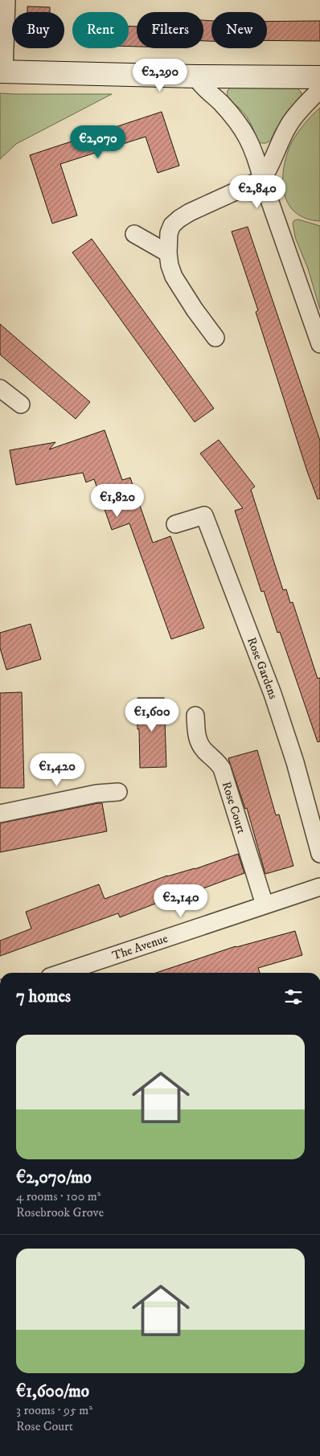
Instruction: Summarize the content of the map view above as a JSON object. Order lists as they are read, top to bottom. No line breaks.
{"streets":{"street":["Rose Gardens","Rose Court","The Avenue"]},"crossings":[["Rose Court","The Avenue"]],"page":{"chip":["Buy","Rent","Filters","New"],"price":["€2,290","€2,070","€2,840","€1,820","€1,600","€1,420","€2,140"],"heading":"7 homes","list":[{"name":"€2,070/mo","note":"4 rooms · 100 m² · Rosebrook Grove"},{"name":"€1,600/mo","note":"3 rooms · 95 m² · Rose Court"}]}}
